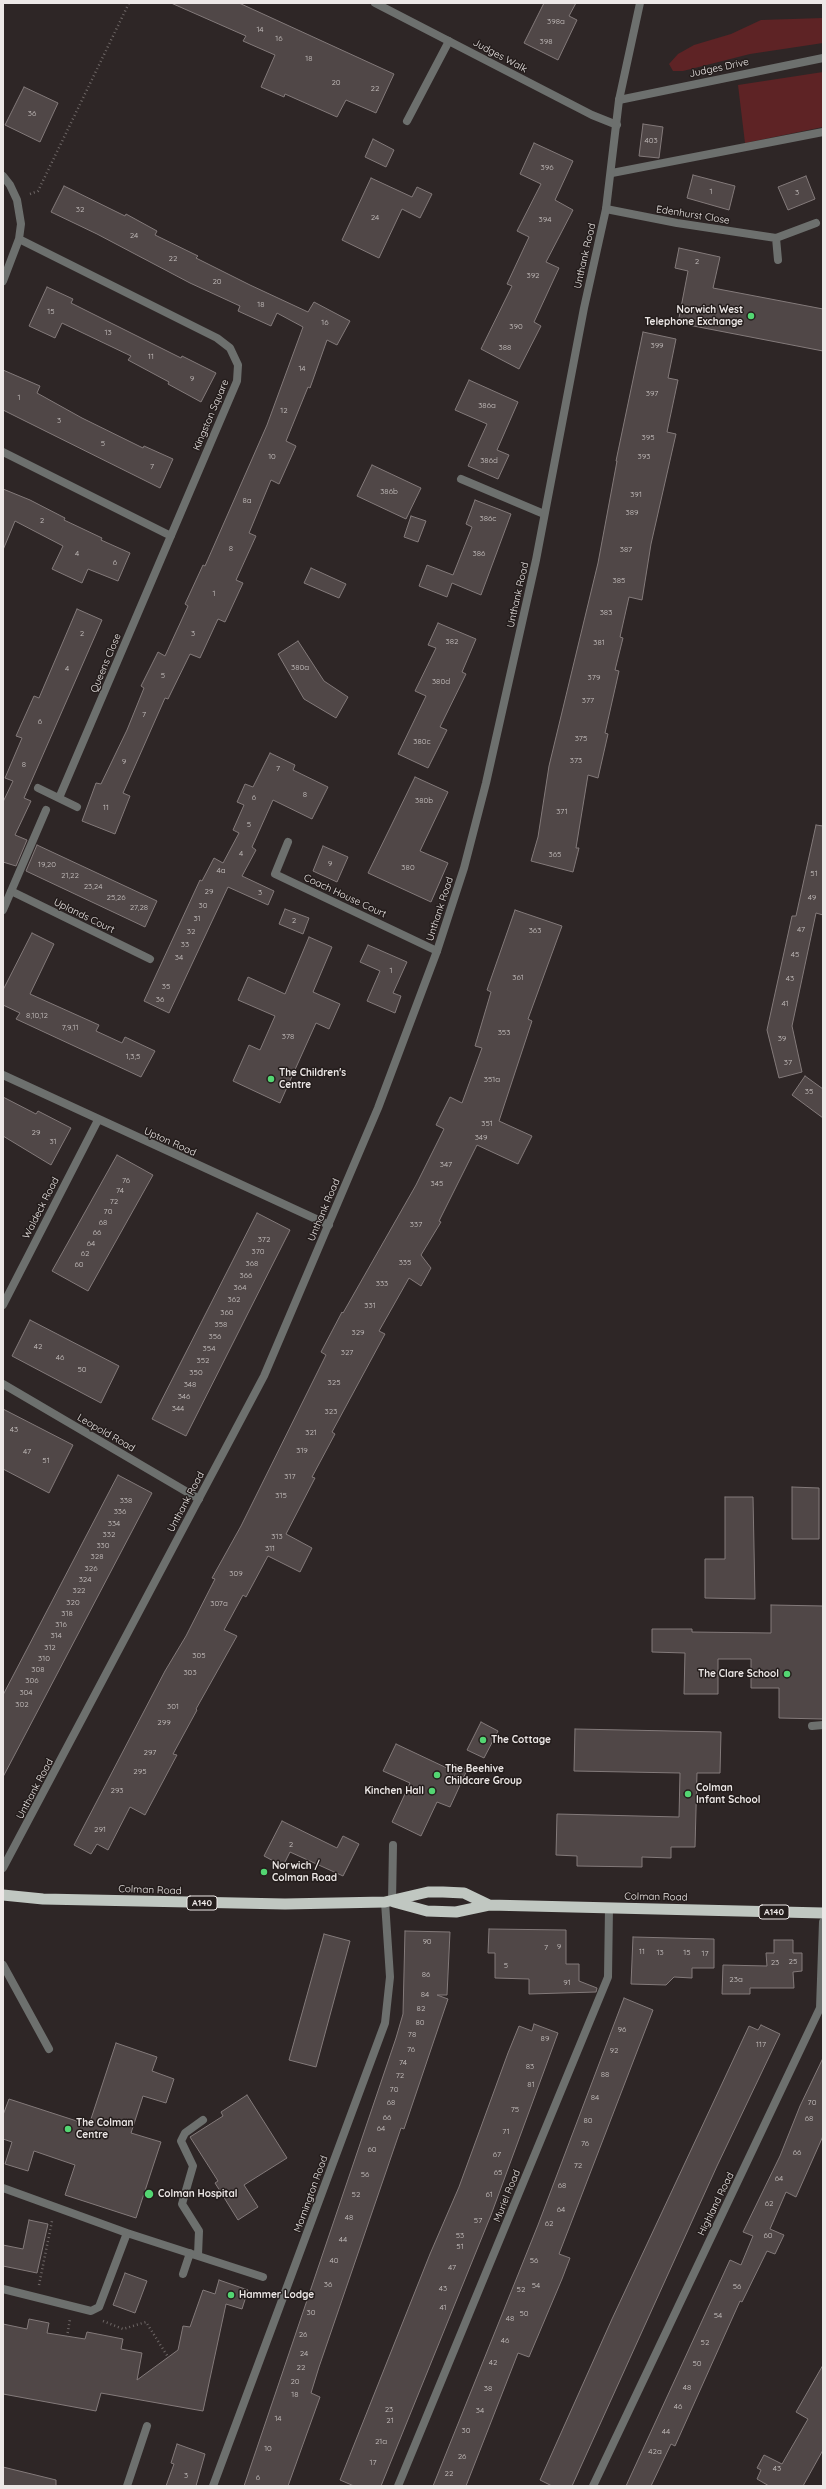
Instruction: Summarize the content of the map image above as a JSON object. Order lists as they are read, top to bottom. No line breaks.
{"streets":{"highway":["Colman Road","A140"],"street":["Judges Walk","Judges Drive","Edenhurst Close","Unthank Road","Kingston Square","Queens Close","Coach House Court","Uplands Court","Upton Road","Waldeck Road","Leopold Road","Mornington Road","Muriel Road","Highland Road"]},"crossings":[["Judges Walk","Unthank Road"],["Judges Drive","Unthank Road"],["Edenhurst Close","Unthank Road"],["Unthank Road","Coach House Court"],["Unthank Road","Upton Road"],["Unthank Road","Leopold Road"],["Kingston Square","Queens Close"],["Upton Road","Waldeck Road"],["Colman Road","Mornington Road"],["Colman Road","Muriel Road"]],"places":["Norwich West Telephone Exchange","The Children's Centre","The Clare School","The Cottage","The Beehive Childcare Group","Kinchen Hall","Colman Infant School","Norwich / Colman Road","The Colman Centre","Colman Hospital","Hammer Lodge"],"house_numbers":["398a","14","16","398","18","20","22","36","403","396","1","3","32","24","394","24","22","2","392","20","18","15","16","390","13","399","388","11","14","9","397","1","386a","12","3","395","5","10","393","386d","7","386b","391","8a","389","386c","2","8","387","4","386","6","385","1","383","2","3","382","381","380a","4","5","379","380d","377","7","6","375","380c","373","9","8","7","8","6","380b","11","371","5","4","365","9","19,20","380","4a","51","21,22","23,24","29","3","25,26","49","30","27,28","31","2","47","363","32","33","45","34","1","361","43","35","36","41","8,10,12","7,9,11","353","378","39","1,3,5","37","351a","35","351","29","349","31","347","76","345","74","72","70","68","337","66","372","64","370","62","335","368","60","366","333","364","362","331","360","358","329","356","42","354","327","46","352","50","350","325","348","346","344","323","43","321","319","47","51","317","315","338","336","334","332","313","330","311","328","326","309","324","322","320","307a","318","316","314","312","305","310","308","303","306","304","302","301","299","297","295","293","291","2","90","9","7","11","13","15","17","25","23","5","86","23a","91","84","82","80","96","78","89","117","76","92","74","83","88","72","81","70","84","68","70","75","66","68","80","64","71","76","60","66","67","72","65","56","64","68","52","61","62","64","48","57","62","53","60","44","51","40","56","47","36","54","56","43","52","41","30","50","54","48","26","46","52","24","42","50","22","20","48","38","18","46","23","34","14","21","30","44","21a","10","42a","26","17","43","22","3","6"]}
